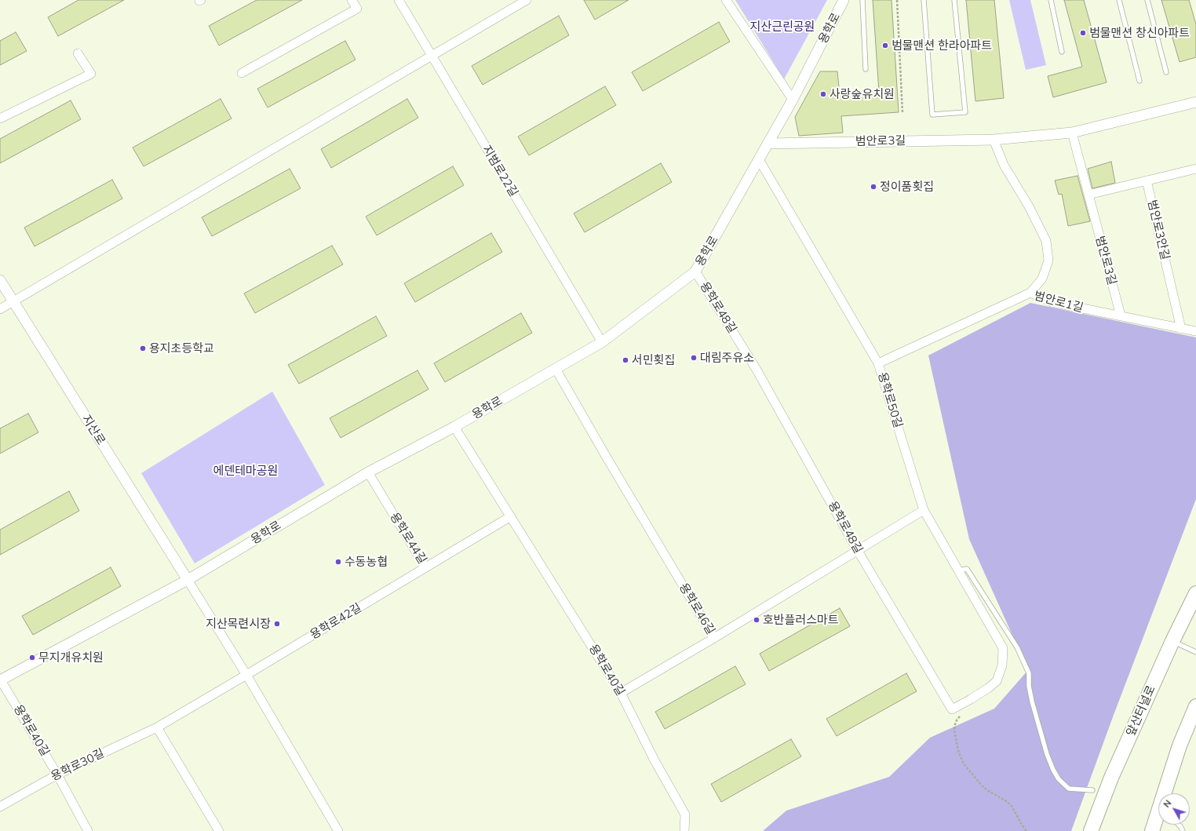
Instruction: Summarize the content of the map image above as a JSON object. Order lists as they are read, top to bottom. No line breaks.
{"streets":{"highway":["앞산터널로"],"street":["용학로","범안로3길","지범로22길","범안로3안길","범안로1길","용학로48길","용학로50길","지산로","용학로44길","용학로46길","용학로42길","용학로40길","용학로30길"]},"crossings":[["용학로","범안로3길"],["용학로","지범로22길"],["용학로","용학로48길"],["용학로","용학로50길"],["용학로","지산로"],["용학로","용학로44길"],["용학로","용학로46길"],["용학로","용학로40길"],["범안로3길","범안로1길"],["범안로3안길","범안로1길"],["범안로1길","용학로50길"],["용학로48길","용학로50길"],["용학로48길","용학로46길"],["용학로50길","용학로46길"],["용학로44길","용학로42길"],["용학로44길","용학로40길"],["용학로42길","용학로30길"],["용학로40길","용학로30길"]],"parks":["지산근린공원","에덴테마공원"],"places":["범물맨션 창신아파트","범물맨션 한라아파트","사랑숲유치원","정이품횟집","용지초등학교","대림주유소","서민횟집","수동농협","호반플러스마트","지산목련시장","무지개유치원"],"north":"top left"}
